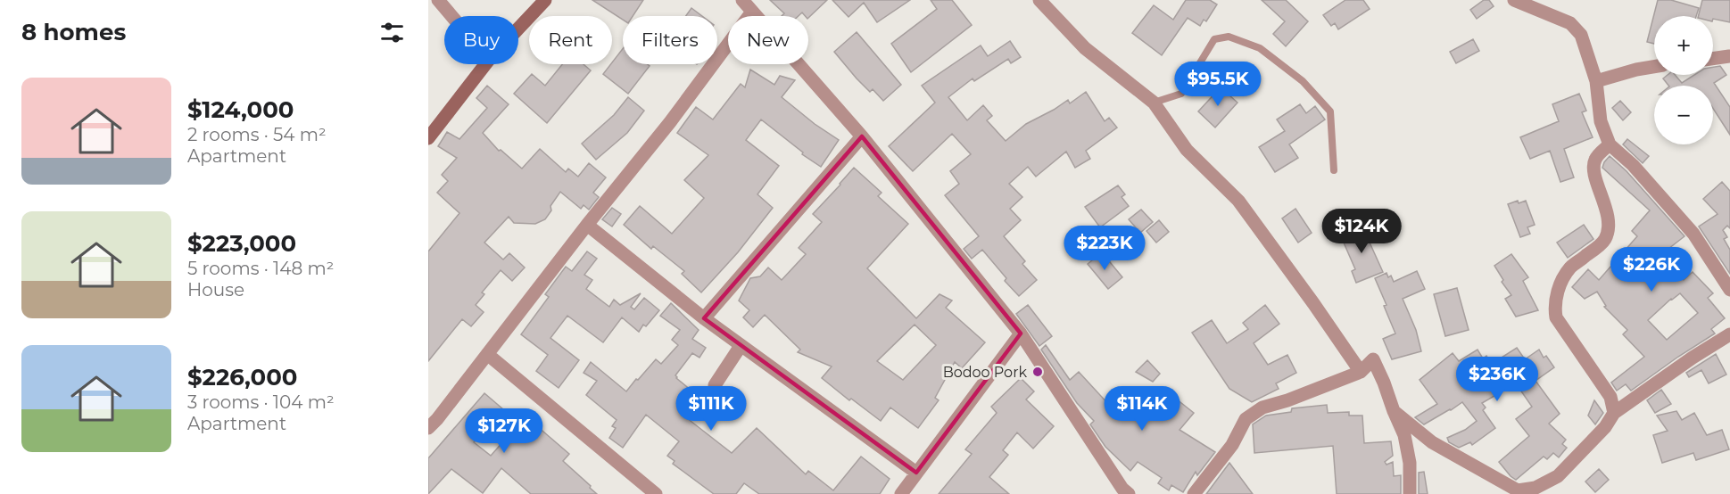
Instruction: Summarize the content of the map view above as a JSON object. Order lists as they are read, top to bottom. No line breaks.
{"places":["Bodoo Pork"],"page":{"heading":"8 homes","map_buttons":["+","−"],"chip":["Buy","Rent","Filters","New"],"price":["$95.5K","$124K","$223K","$226K","$236K","$111K","$114K","$127K"],"list":[{"name":"$124,000","note":"2 rooms · 54 m² · Apartment"},{"name":"$223,000","note":"5 rooms · 148 m² · House"},{"name":"$226,000","note":"3 rooms · 104 m² · Apartment"}]}}
